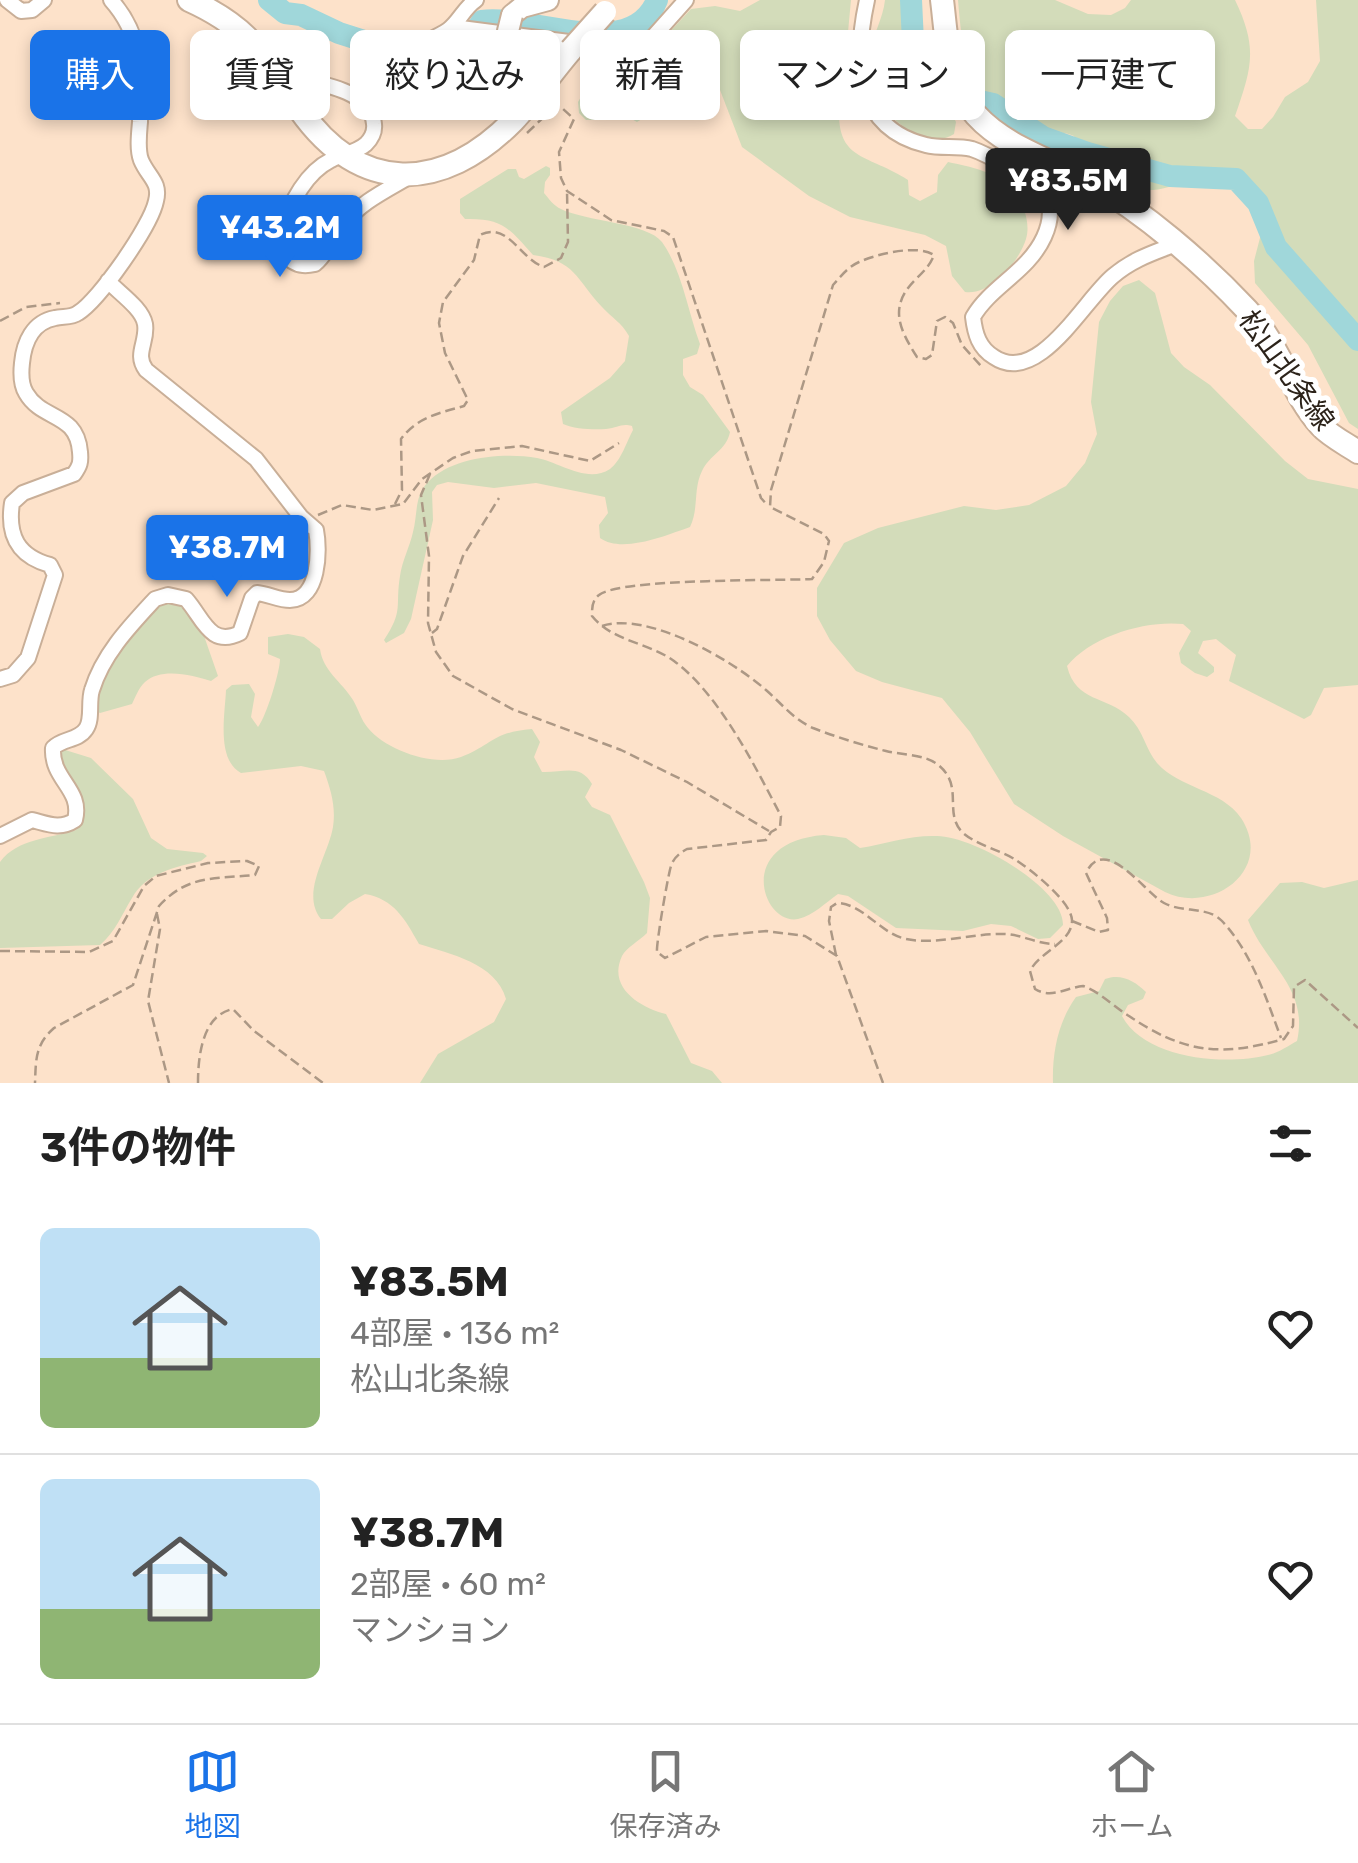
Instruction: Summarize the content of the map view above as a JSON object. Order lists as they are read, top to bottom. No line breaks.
{"streets":{"main road":["松山北条線"]},"page":{"chip":["購入","賃貸","絞り込み","新着","マンション","一戸建て"],"price":["¥83.5M","¥43.2M","¥38.7M"],"heading":"3件の物件","list":[{"name":"¥83.5M","note":"4部屋 · 136 m² · 松山北条線"},{"name":"¥38.7M","note":"2部屋 · 60 m² · マンション"}],"tabs":["地図","保存済み","ホーム"]}}
